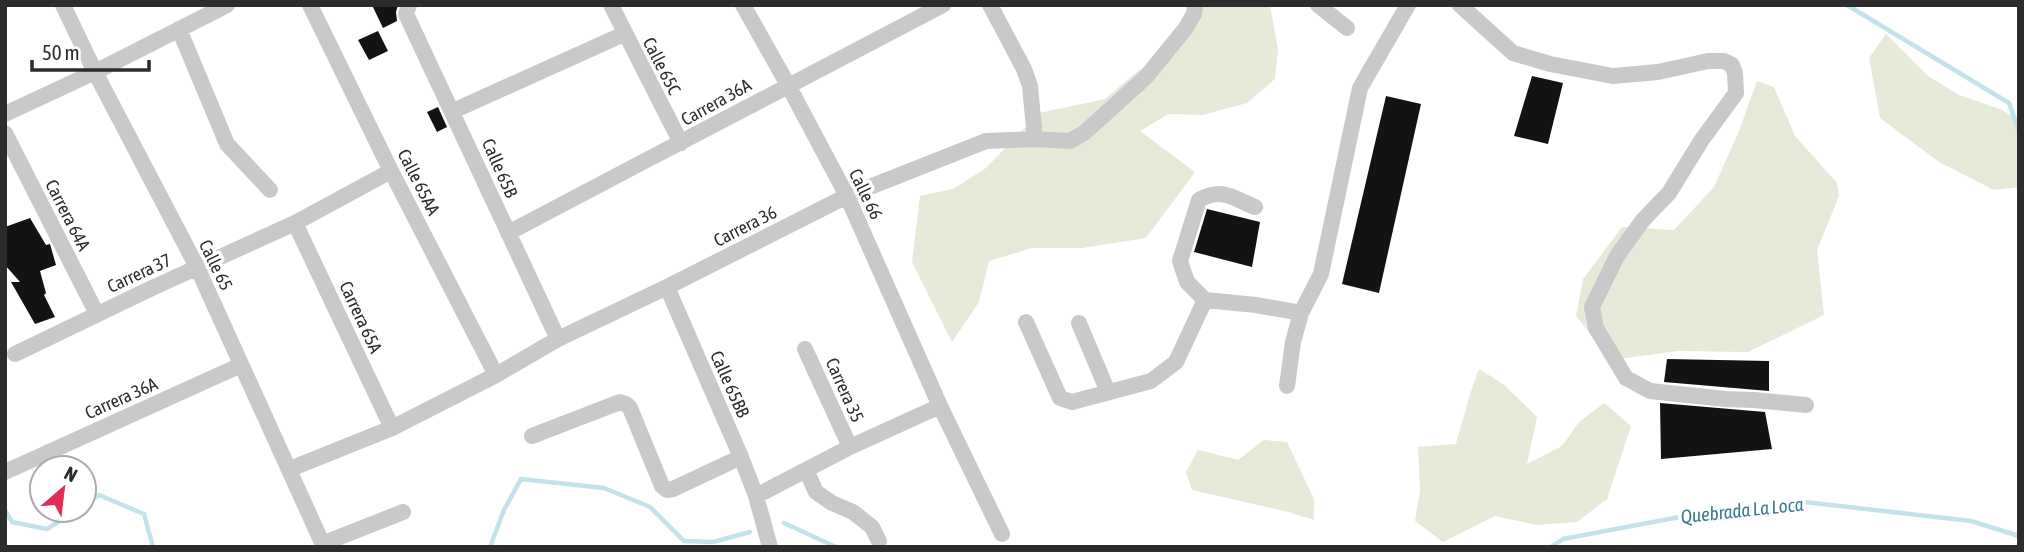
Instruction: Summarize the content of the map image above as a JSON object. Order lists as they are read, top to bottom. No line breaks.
{"streets":{"street":["Calle 65C","Carrera 36A","Calle 65B","Calle 65AA","Calle 66","Carrera 64A","Carrera 36","Calle 65","Carrera 37","Carrera 65A","Calle 65BB","Carrera 35"]},"crossings":[["Calle 65C","Carrera 36A"],["Carrera 36A","Calle 65B"],["Carrera 36A","Calle 66"],["Carrera 36A","Calle 65"],["Calle 65B","Carrera 36"],["Calle 65AA","Carrera 36"],["Calle 65AA","Carrera 37"],["Calle 66","Carrera 36"],["Calle 66","Carrera 35"],["Carrera 64A","Carrera 37"],["Carrera 36","Calle 65"],["Carrera 36","Carrera 65A"],["Carrera 36","Calle 65BB"],["Calle 65","Carrera 37"],["Carrera 37","Carrera 65A"],["Calle 65BB","Carrera 35"]],"water":["Quebrada La Loca"],"scale_bar":"50 m","north":"top right"}
